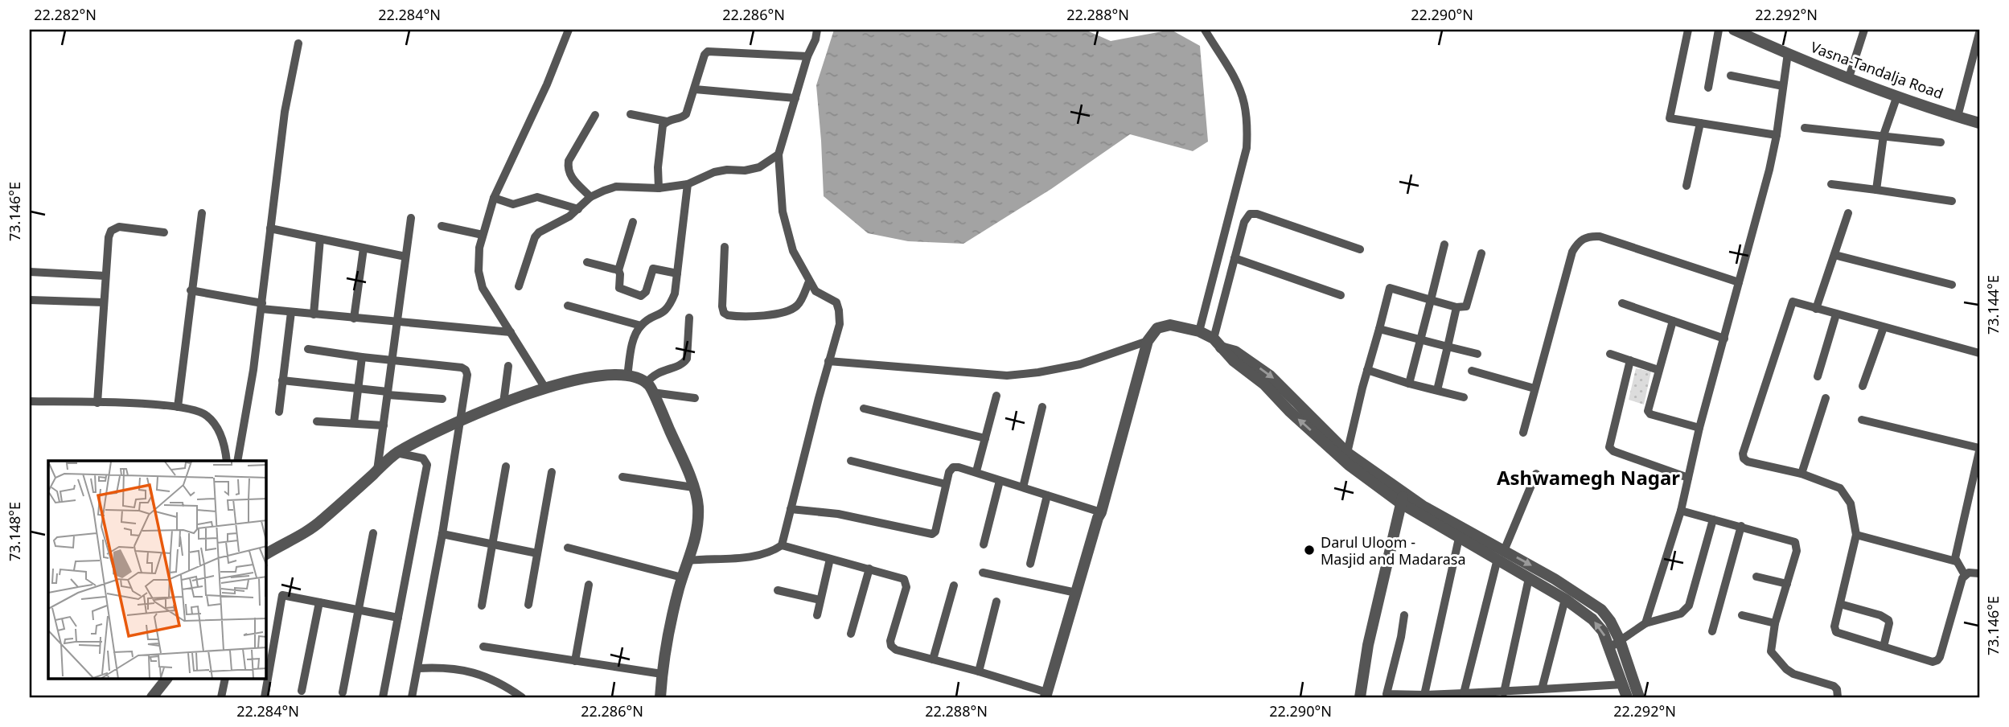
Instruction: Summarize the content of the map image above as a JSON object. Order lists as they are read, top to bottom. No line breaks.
{"streets":{"street":["Vasna-Tandalja Road"]},"districts":["Ashwamegh Nagar"],"places":["Darul Uloom - Masjid and Madarasa"],"coordinates":["22.282°N","22.284°N","22.286°N","22.288°N","22.290°N","22.292°N","73.146°E","73.144°E","73.148°E"]}
